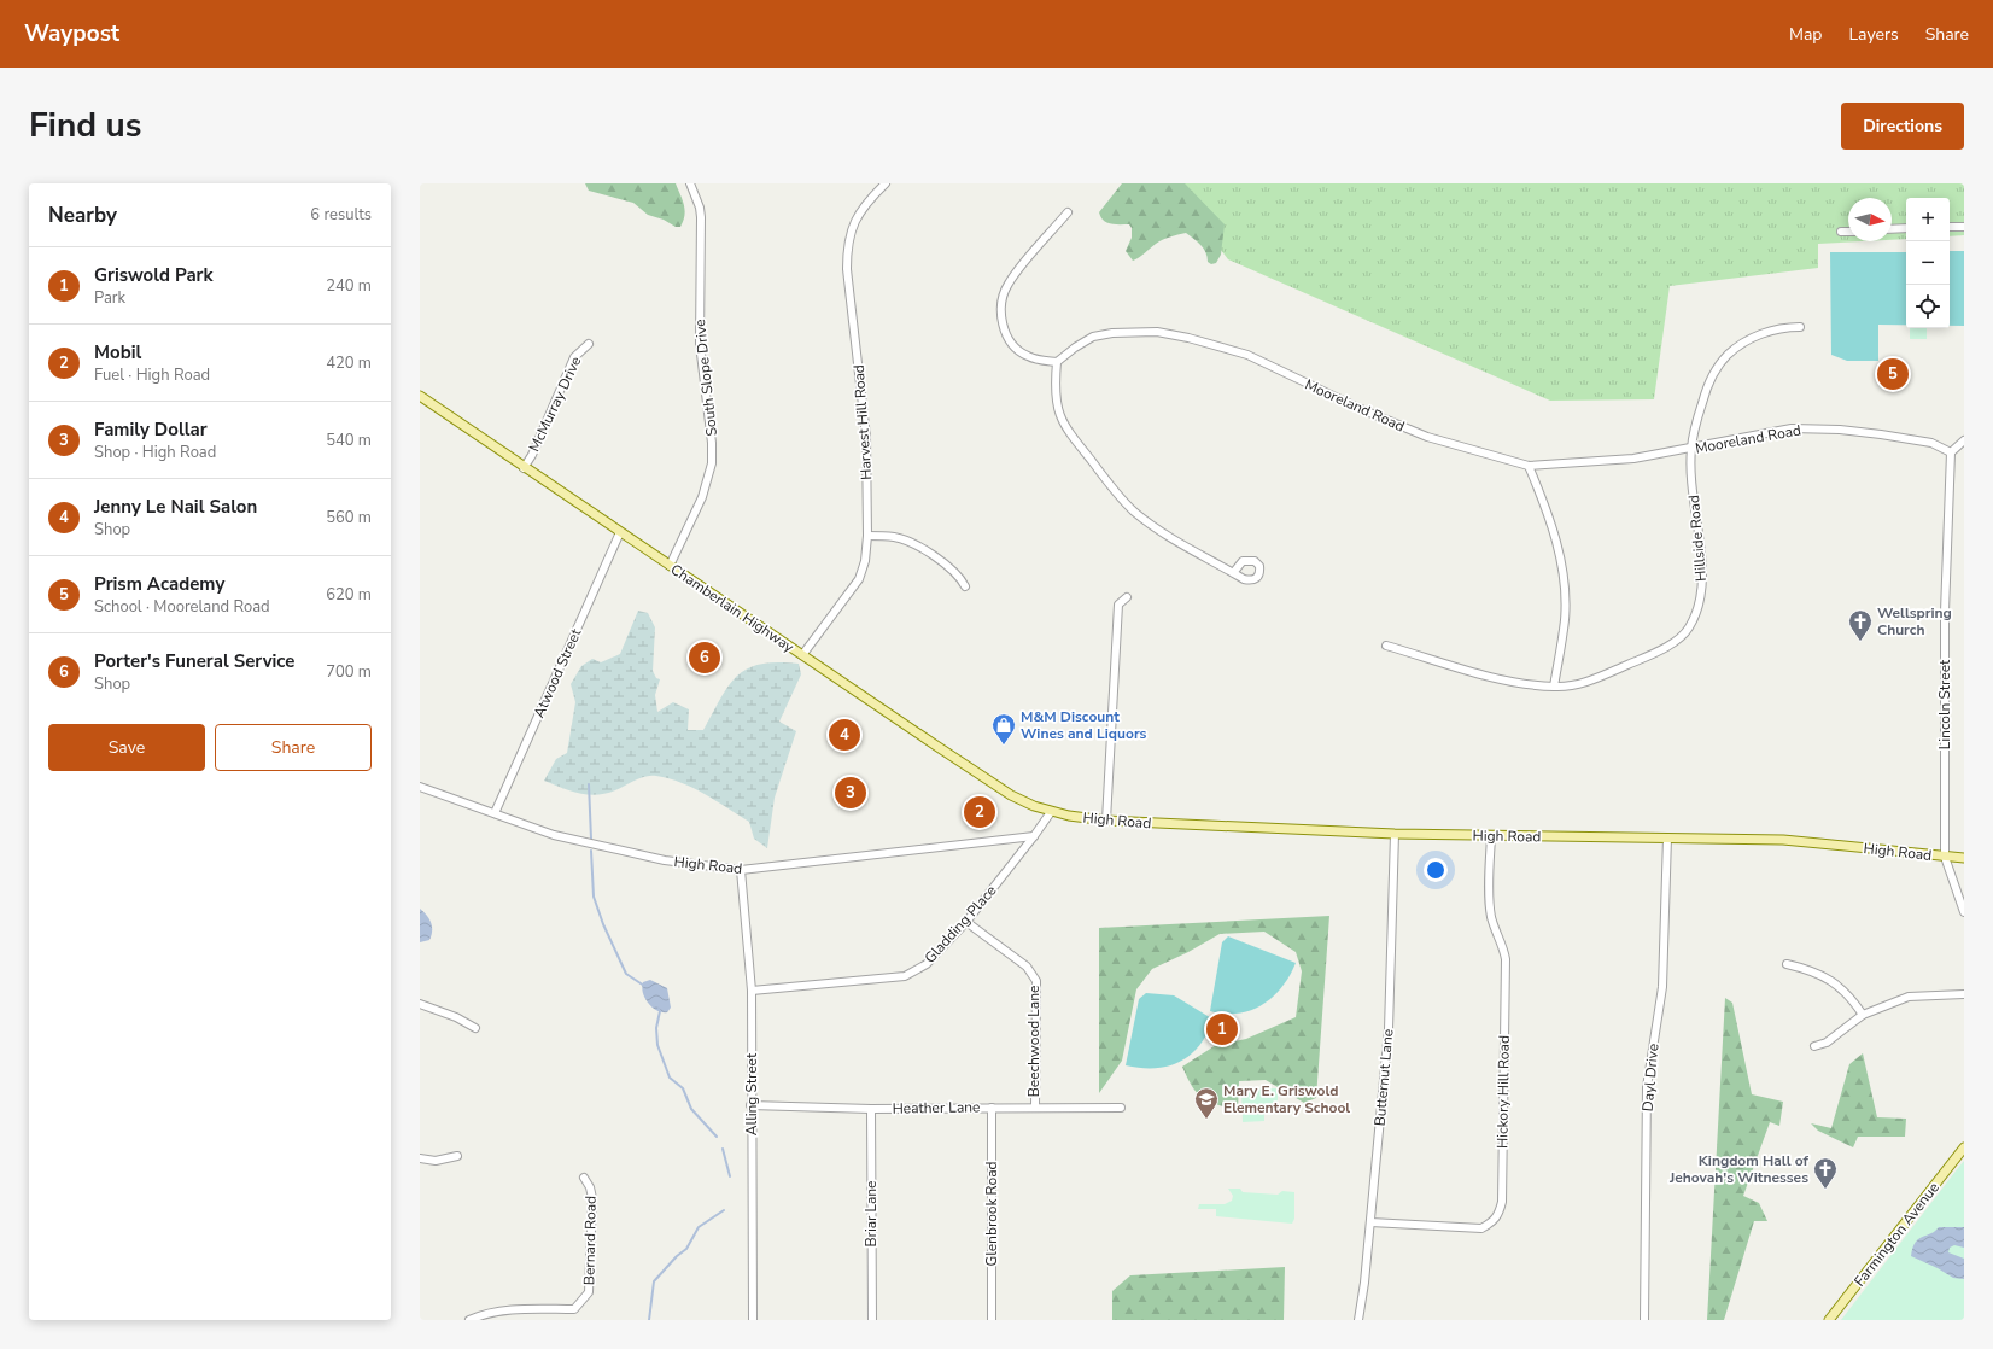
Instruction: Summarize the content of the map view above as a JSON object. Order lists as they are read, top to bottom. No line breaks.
{"streets":{"main road":["Chamberlain Highway","High Road","Farmington Avenue"],"street":["South Slope Drive","McMurray Drive","Mooreland Road","Harvest Hill Road","Hillside Road","Atwood Street","Lincoln Street","Gladding Place","Beechwood Lane","Butternut Lane","Dayl Drive","Hickory Hill Road","Alling Street","Heather Lane","Briar Lane","Glenbrook Road","Bernard Road"]},"crossings":[["South Slope Drive","Chamberlain Highway"],["McMurray Drive","Chamberlain Highway"],["Mooreland Road","Hillside Road"],["Mooreland Road","Lincoln Street"],["Harvest Hill Road","Chamberlain Highway"],["Chamberlain Highway","Atwood Street"],["Chamberlain Highway","High Road"],["Chamberlain Highway","Gladding Place"],["Atwood Street","High Road"],["Lincoln Street","High Road"],["High Road","Gladding Place"],["High Road","Butternut Lane"],["High Road","Dayl Drive"],["High Road","Hickory Hill Road"],["High Road","Alling Street"],["Gladding Place","Beechwood Lane"],["Gladding Place","Alling Street"],["Beechwood Lane","Heather Lane"],["Butternut Lane","Hickory Hill Road"],["Alling Street","Heather Lane"],["Heather Lane","Briar Lane"],["Heather Lane","Glenbrook Road"]],"places":{"church":["Wellspring Church","Kingdom Hall of Jehovah's Witnesses"],"shop":["M&M Discount Wines and Liquors"],"school or university":["Mary E. Griswold Elementary School"]},"north":"right","page":{"header":"Waypost","nav":["Map","Layers","Share"],"title":"Find us","buttons":["Directions",["Save","Share"]],"heading":["Nearby","6 results"],"map_buttons":["+","−"],"list":[{"mark":"1","name":"Griswold Park","note":"Park","value":"240 m"},{"mark":"2","name":"Mobil","note":"Fuel · High Road","value":"420 m"},{"mark":"3","name":"Family Dollar","note":"Shop · High Road","value":"540 m"},{"mark":"4","name":"Jenny Le Nail Salon","note":"Shop","value":"560 m"},{"mark":"5","name":"Prism Academy","note":"School · Mooreland Road","value":"620 m"},{"mark":"6","name":"Porter's Funeral Service","note":"Shop","value":"700 m"}],"pins":["5","6","4","3","2","1"]}}
